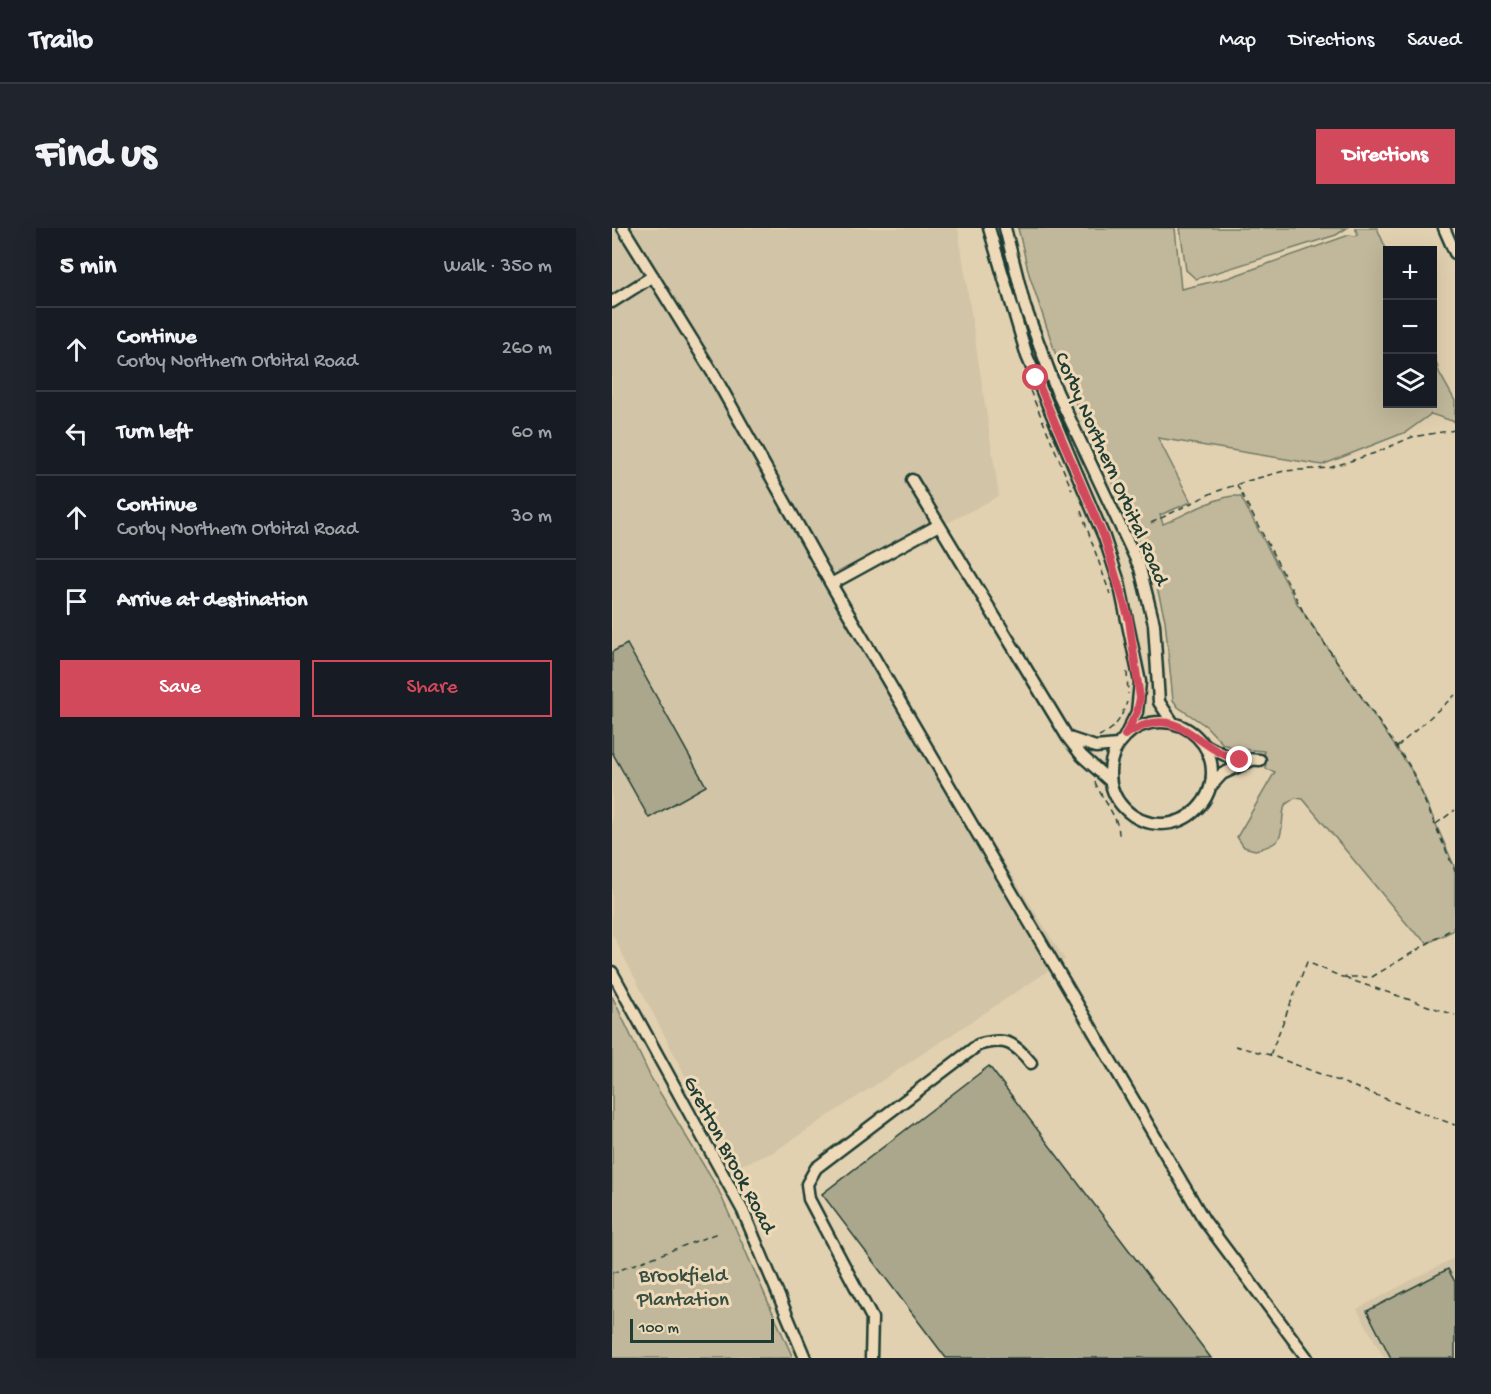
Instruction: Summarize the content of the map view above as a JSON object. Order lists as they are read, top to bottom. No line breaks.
{"streets":{"street":["Corby Northern Orbital Road","Gretton Brook Road"]},"parks":["Brookfield Plantation"],"scale_bar":"100 m","page":{"header":"Trailo","nav":["Map","Directions","Saved"],"buttons":["Directions",["Save","Share"]],"title":"Find us","heading":["5 min","Walk · 350 m"],"map_buttons":["+","−"],"list":[["Continue","Corby Northern Orbital Road","260 m"],["Turn left","60 m"],["Continue","Corby Northern Orbital Road","30 m"],"Arrive at destination"],"scale":"100 m"}}
